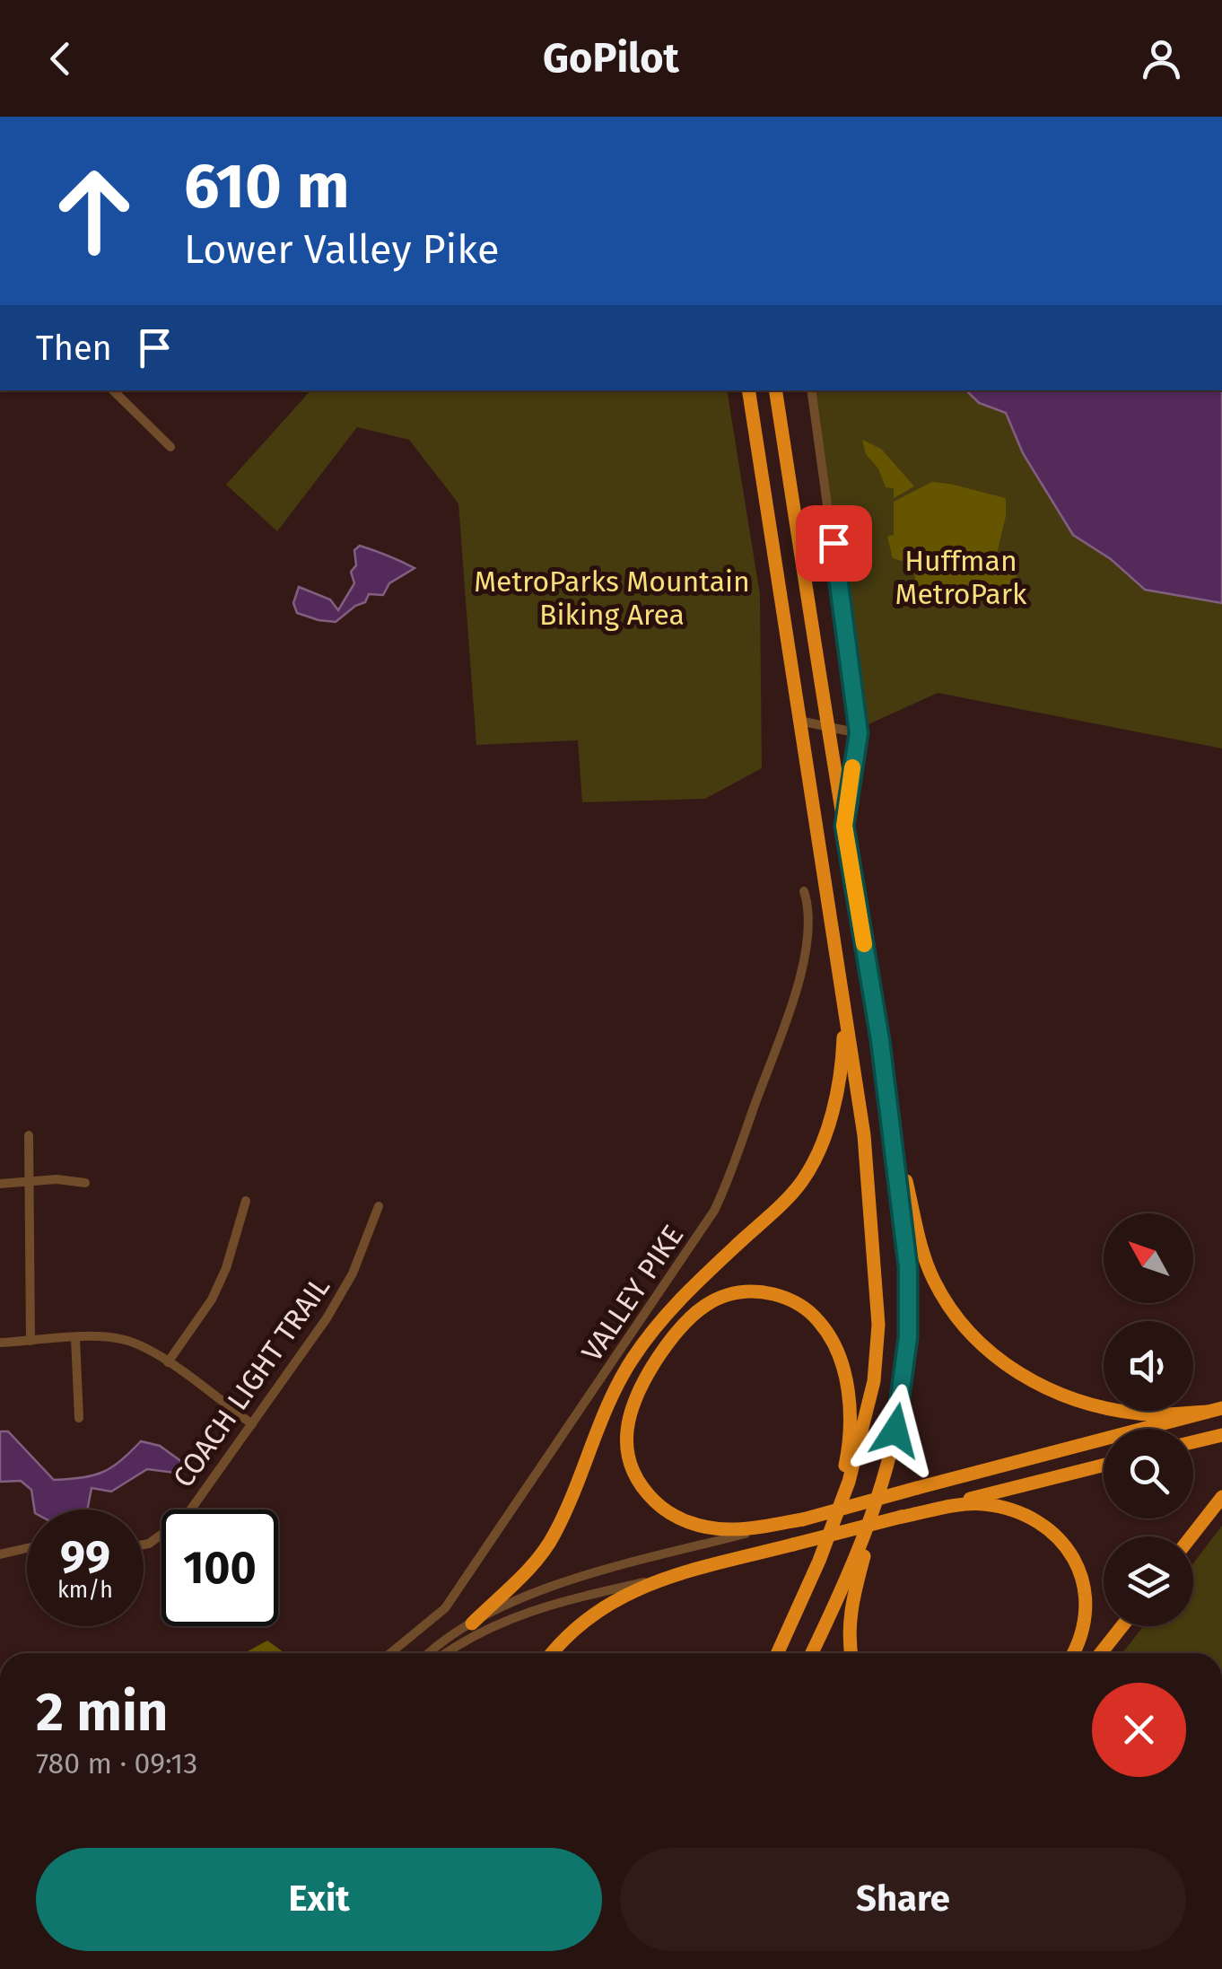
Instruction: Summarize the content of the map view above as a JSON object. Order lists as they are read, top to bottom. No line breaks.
{"streets":{"street":["VALLEY PIKE","COACH LIGHT TRAIL"]},"parks":["Huffman MetroPark","MetroParks Mountain Biking Area"],"north":"top left","page":{"header":"GoPilot","turn":["610 m","Lower Valley Pike"],"then":"Then","speed":"99 km/h","limit":"100","heading":["2 min","780 m · 09:13"],"buttons":["Exit","Share"]}}
